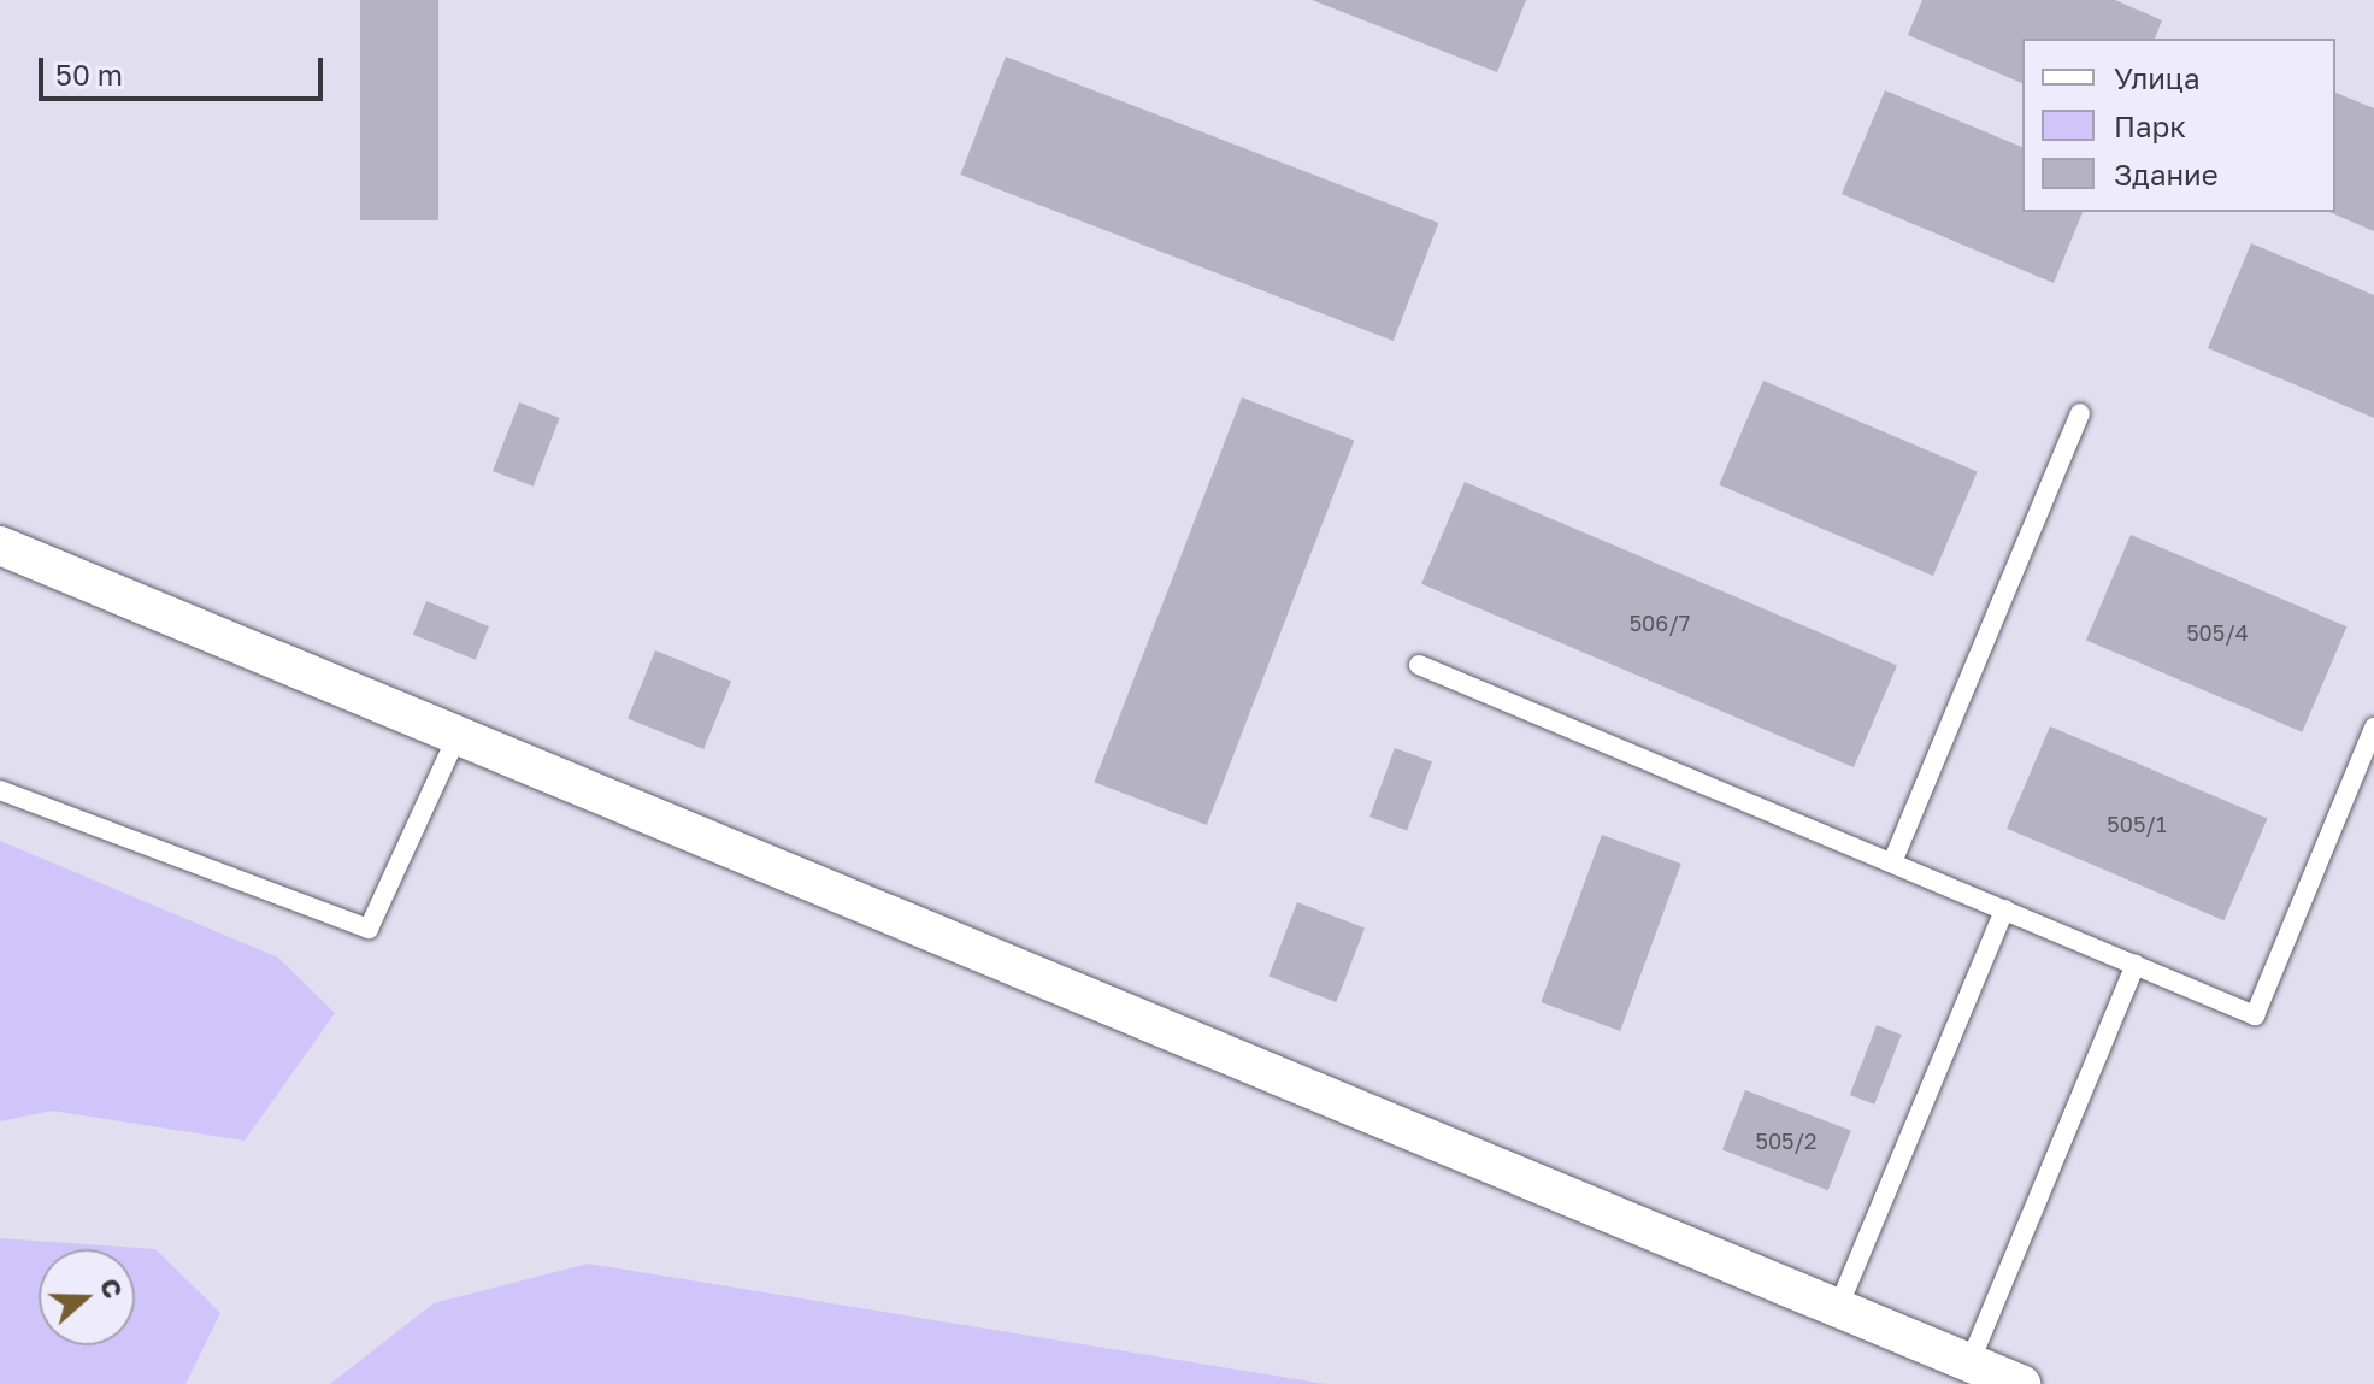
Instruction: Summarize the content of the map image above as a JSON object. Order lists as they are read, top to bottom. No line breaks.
{"house_numbers":["506/7","505/4","505/1","505/2"],"legend":["Улица","Парк","Здание"],"scale_bar":"50 m","north":"right"}
